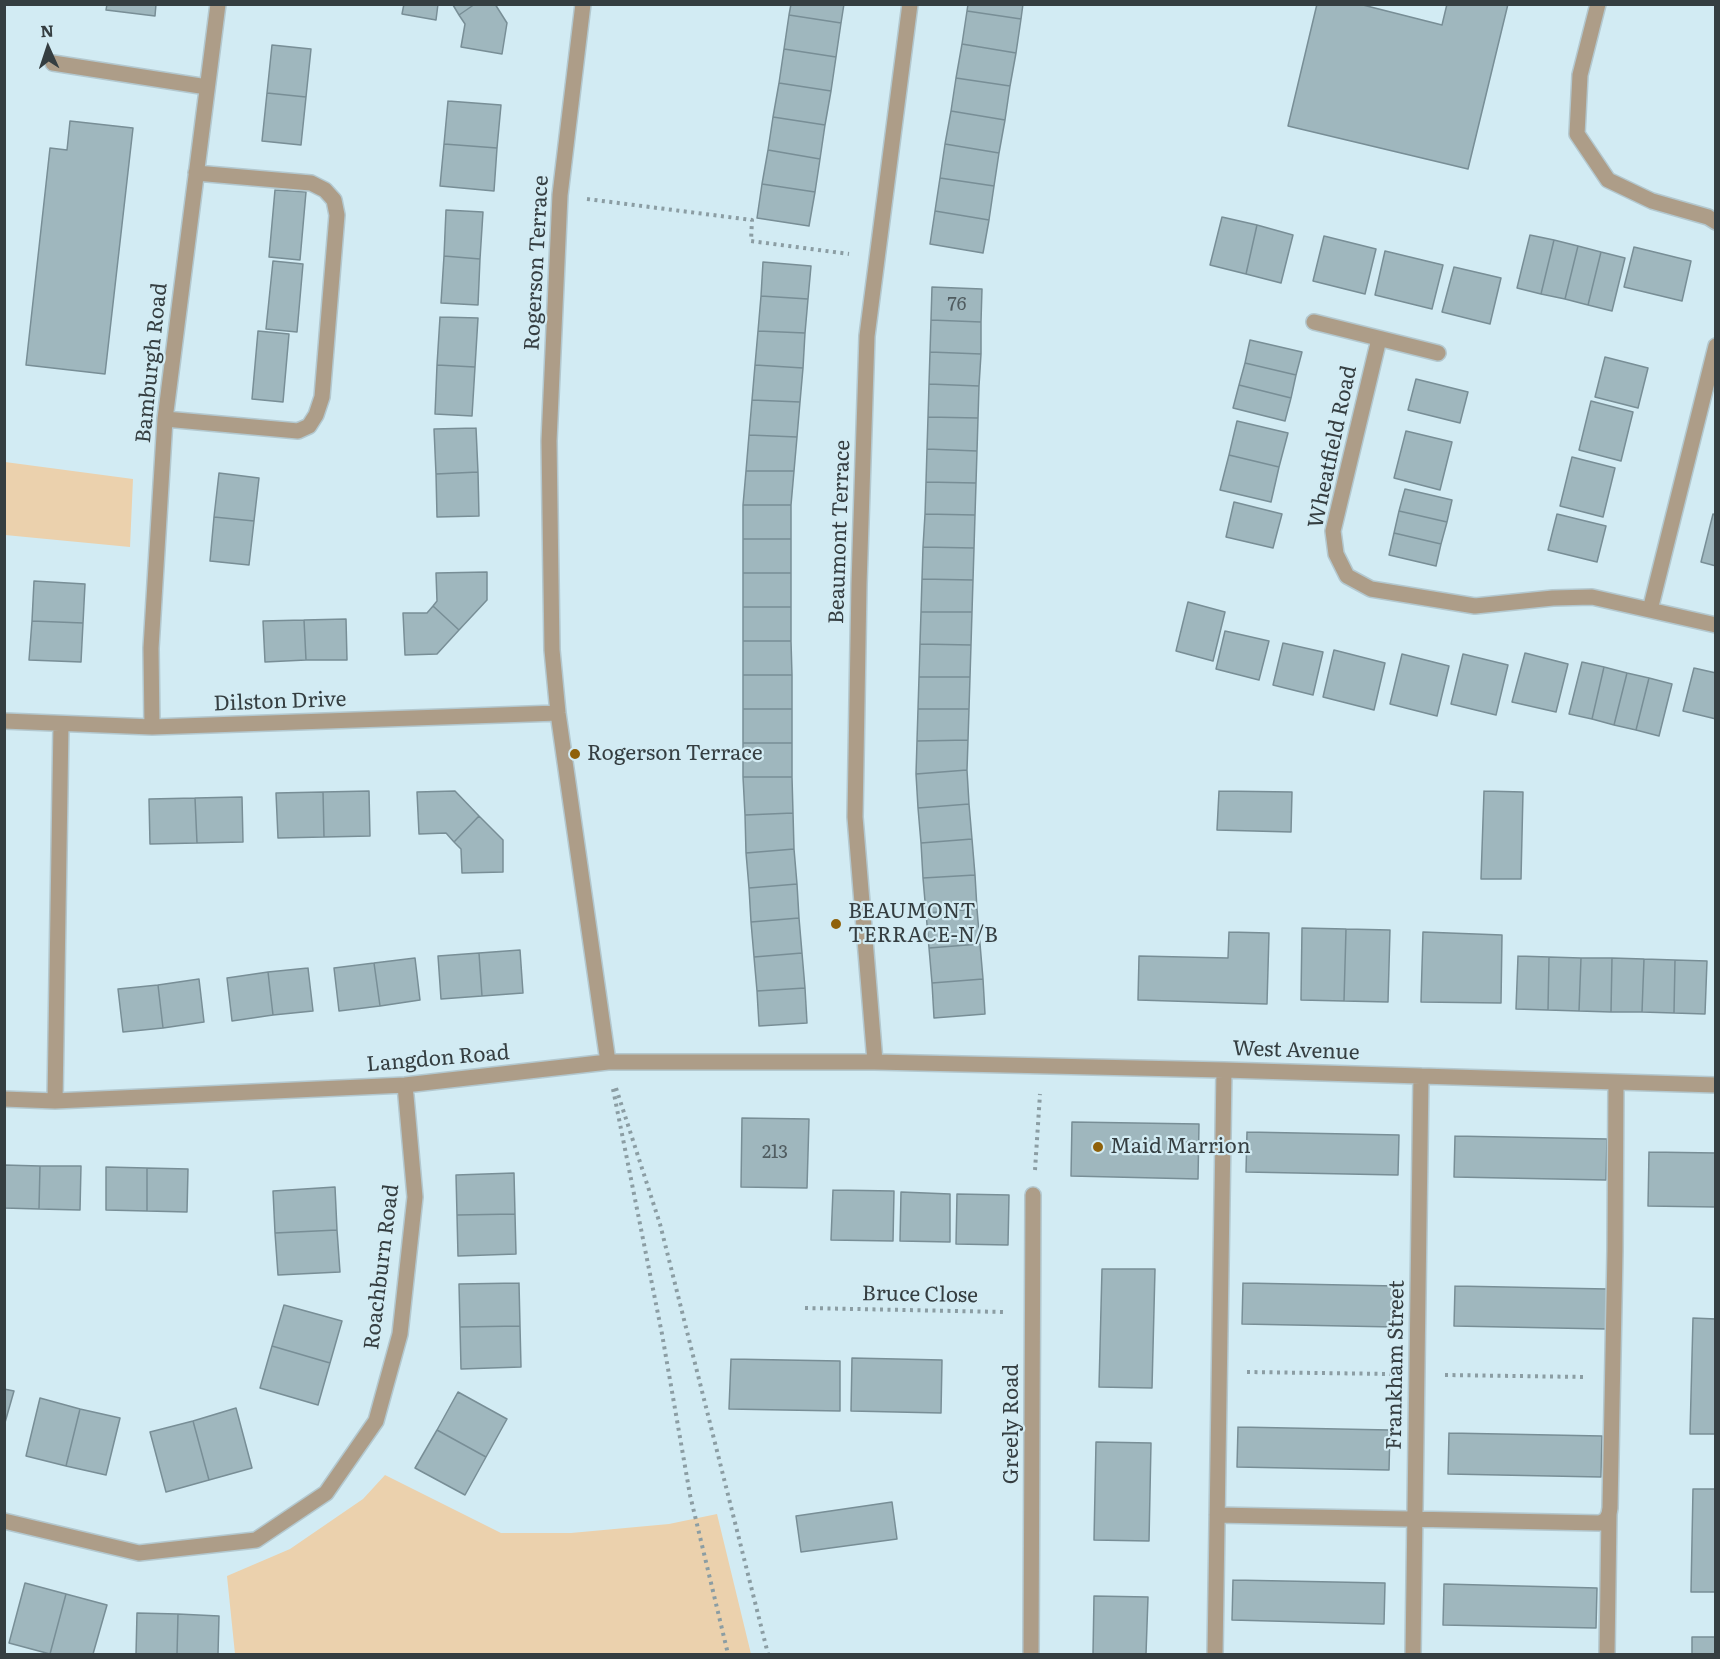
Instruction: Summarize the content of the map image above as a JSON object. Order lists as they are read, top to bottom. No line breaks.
{"streets":{"street":["Rogerson Terrace","Bamburgh Road","Wheatfield Road","Beaumont Terrace","Dilston Drive","West Avenue","Langdon Road","Roachburn Road","Frankham Street","Greely Road"],"path":["Bruce Close"]},"crossings":[["Rogerson Terrace","Dilston Drive"],["Rogerson Terrace","Langdon Road"],["Bamburgh Road","Dilston Drive"],["Beaumont Terrace","West Avenue"],["Beaumont Terrace","Langdon Road"],["West Avenue","Langdon Road"],["West Avenue","Frankham Street"],["Langdon Road","Roachburn Road"],["Bruce Close","Greely Road"]],"places":["Rogerson Terrace","BEAUMONT TERRACE-N/B","Maid Marrion"],"house_numbers":["76","213"],"north":"top"}
